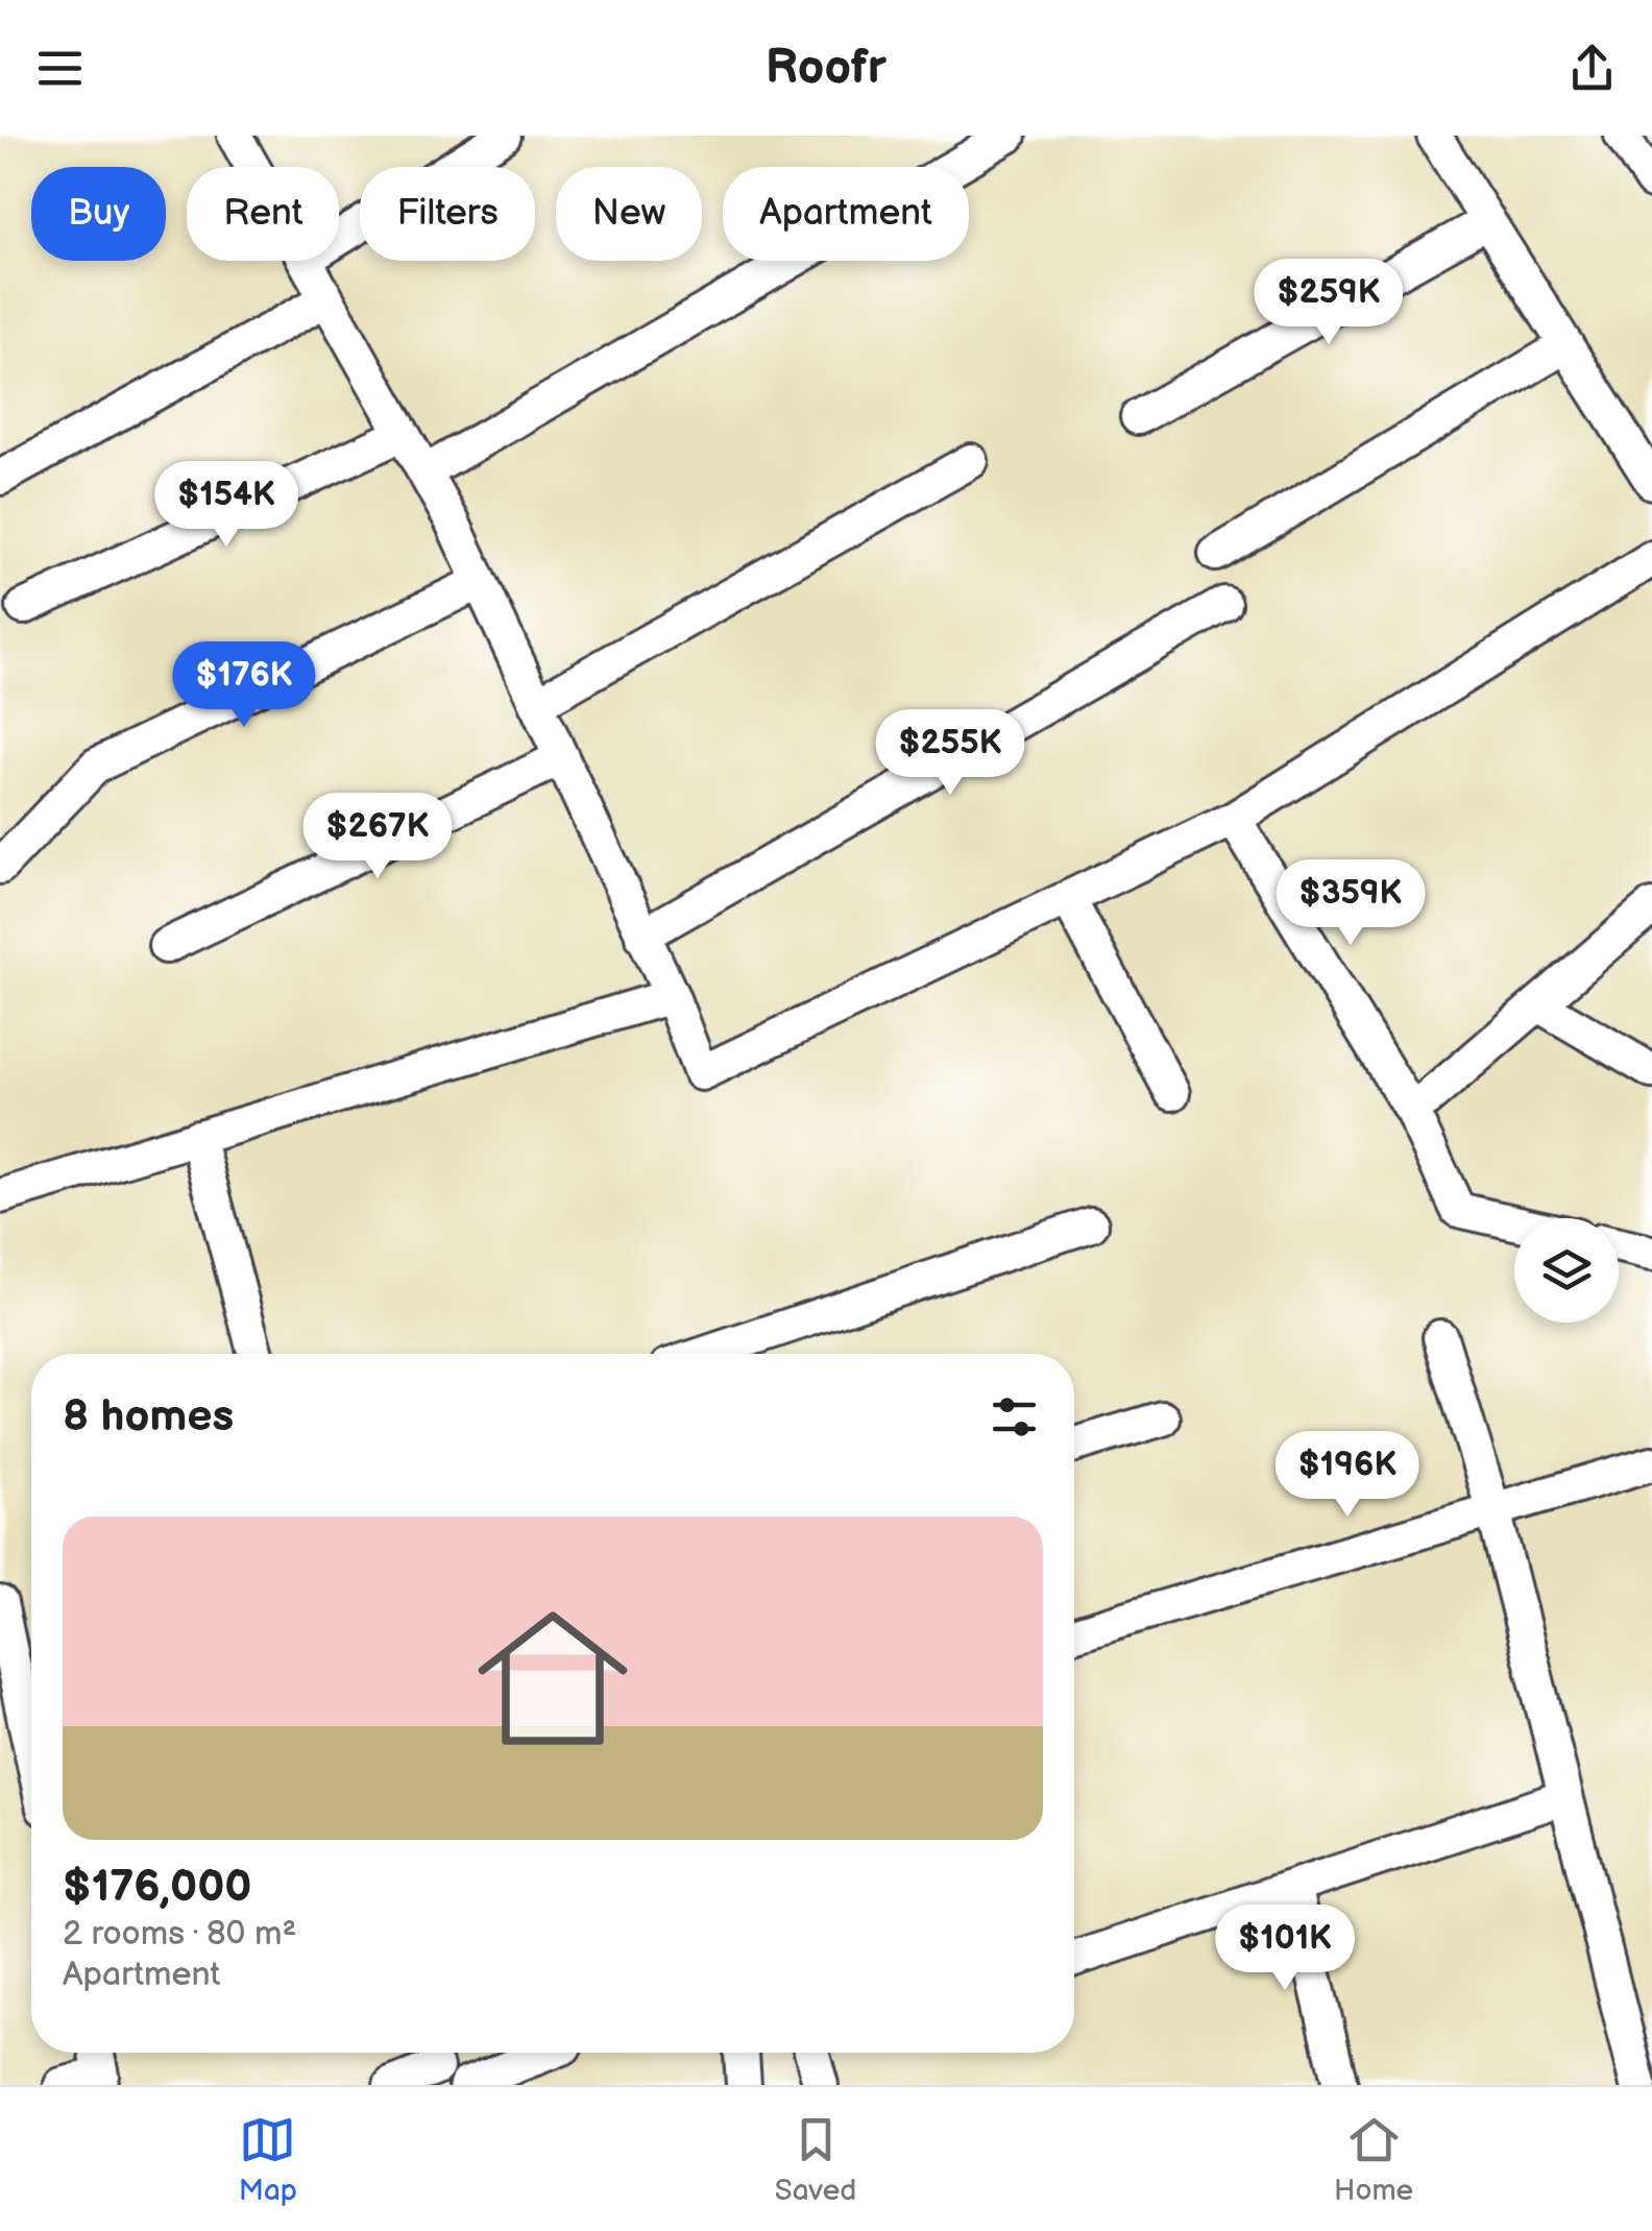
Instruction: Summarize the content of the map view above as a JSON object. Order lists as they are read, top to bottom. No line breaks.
{"page":{"header":"Roofr","chip":["Buy","Rent","Filters","New","Apartment"],"price":["$259K","$154K","$176K","$255K","$267K","$359K","$196K","$101K"],"heading":"8 homes","list":[{"name":"$176,000","note":"2 rooms · 80 m² · Apartment"}],"tabs":["Map","Saved","Home"]}}
